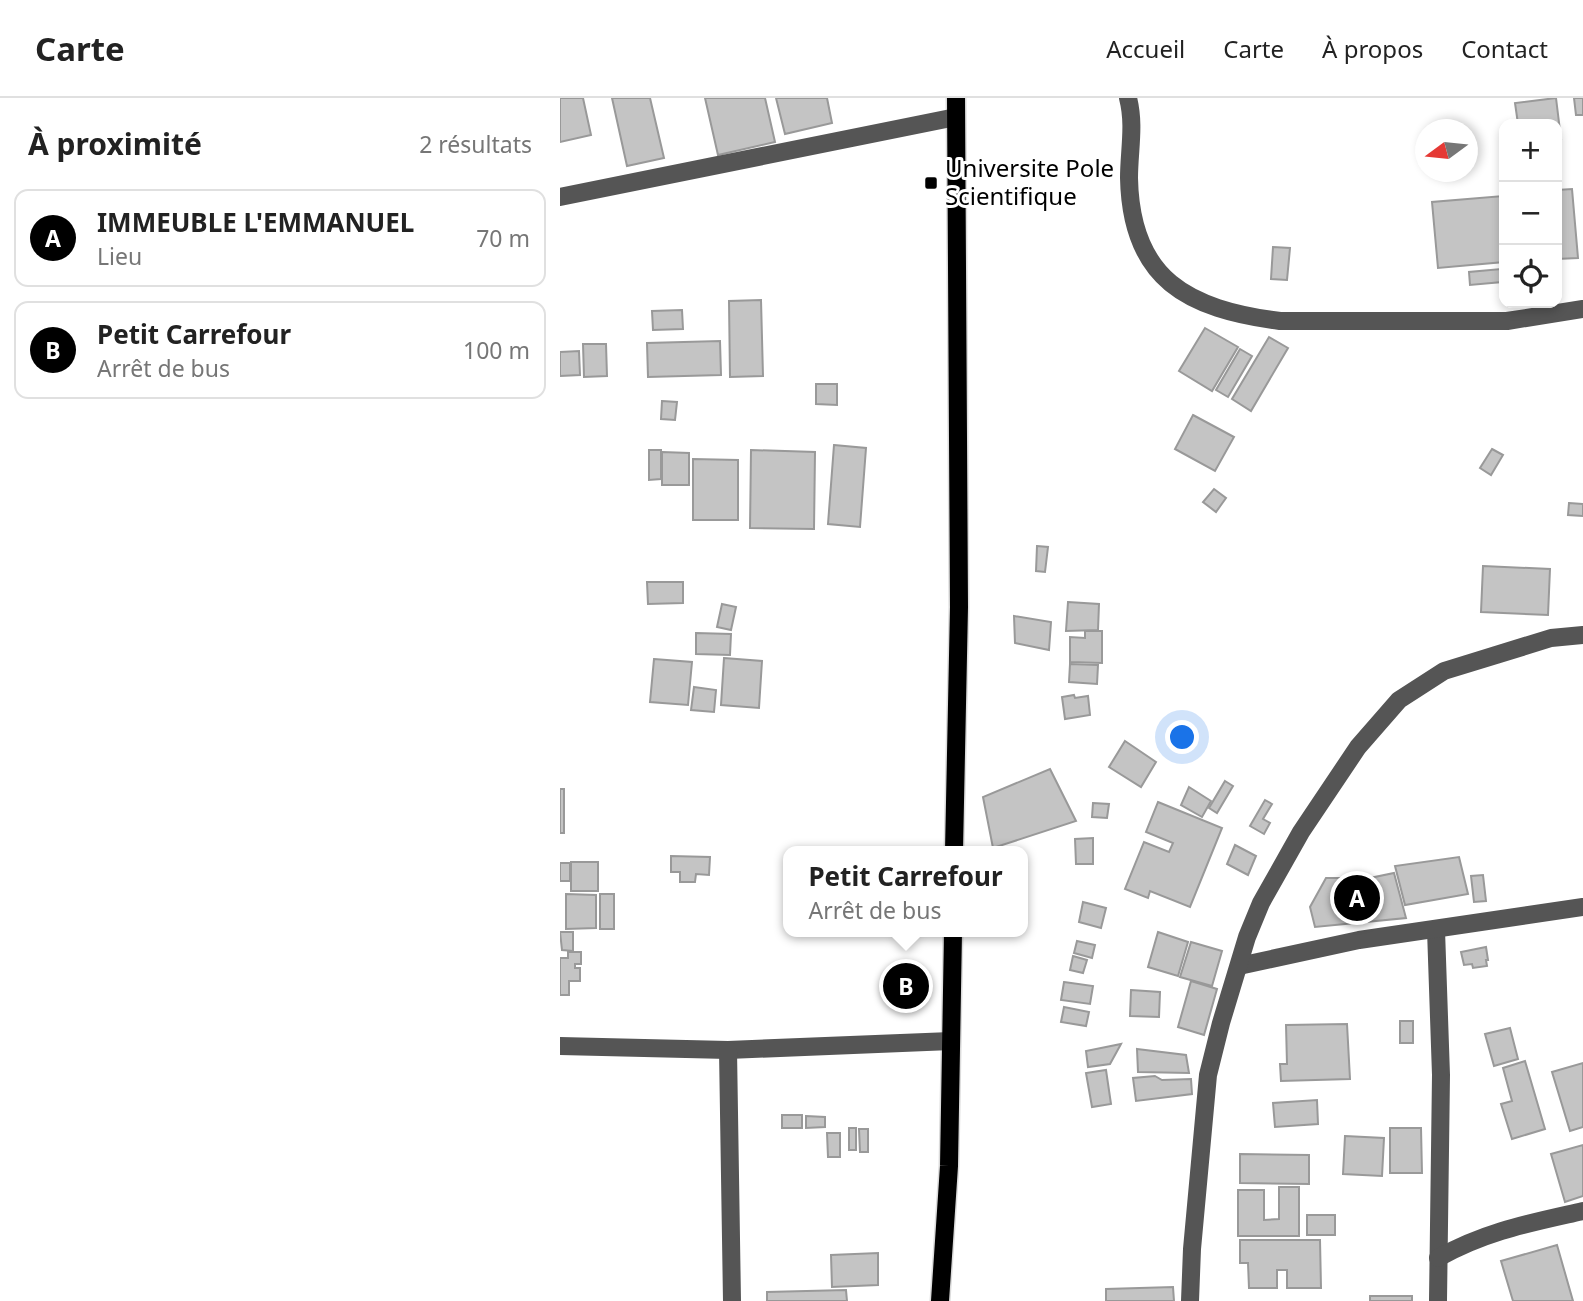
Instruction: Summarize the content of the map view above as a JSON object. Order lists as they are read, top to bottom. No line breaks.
{"places":{"transit":["Universite Pole Scientifique"]},"north":"left","page":{"header":"Carte","nav":["Accueil","Carte","À propos","Contact"],"heading":["À proximité","2 résultats"],"map_buttons":["+","−"],"list":[{"mark":"A","name":"IMMEUBLE L'EMMANUEL","note":"Lieu","value":"70 m"},{"mark":"B","name":"Petit Carrefour","note":"Arrêt de bus","value":"100 m"}],"popup":["Petit Carrefour","Arrêt de bus"],"pins":["A","B"]}}
